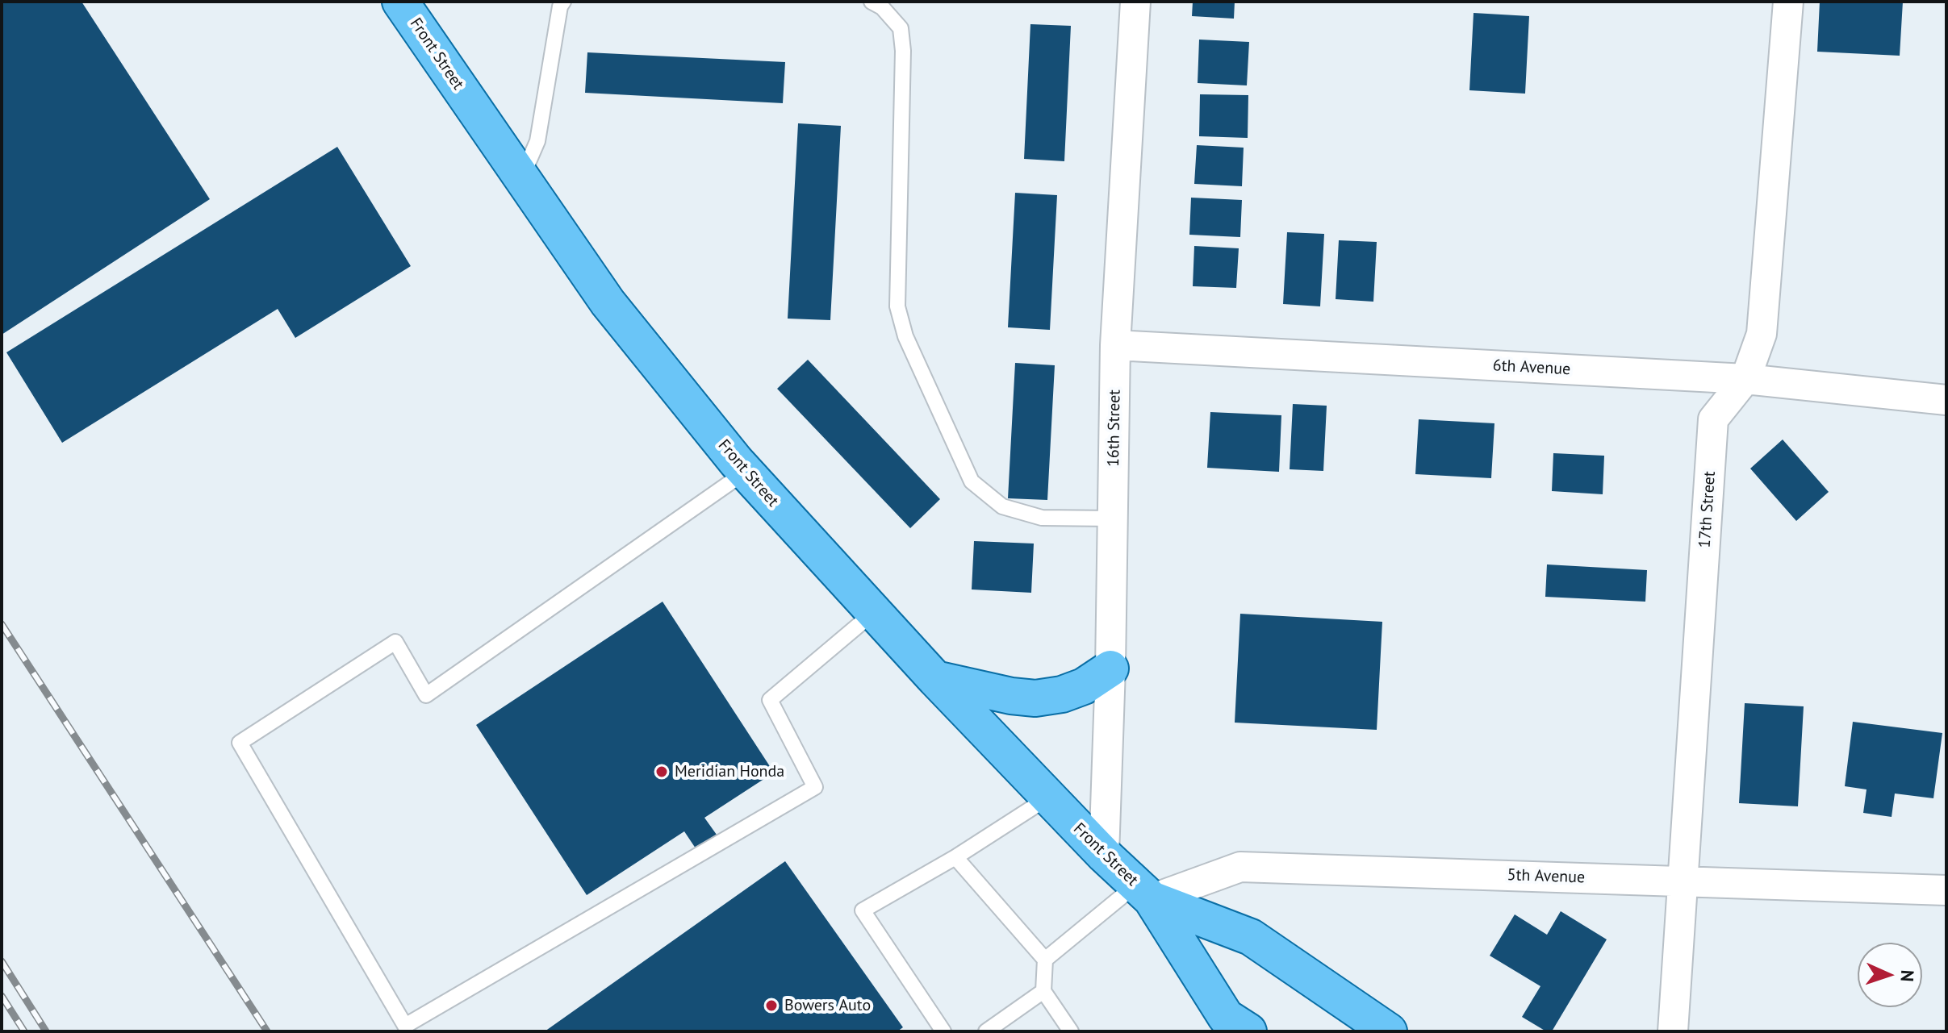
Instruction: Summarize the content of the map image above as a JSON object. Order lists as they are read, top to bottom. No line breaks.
{"streets":{"main road":["Front Street"],"street":["6th Avenue","16th Street","17th Street","5th Avenue"]},"crossings":[["Front Street","16th Street"],["Front Street","5th Avenue"],["6th Avenue","16th Street"],["6th Avenue","17th Street"],["17th Street","5th Avenue"]],"places":["Meridian Honda","Bowers Auto"],"north":"right"}
